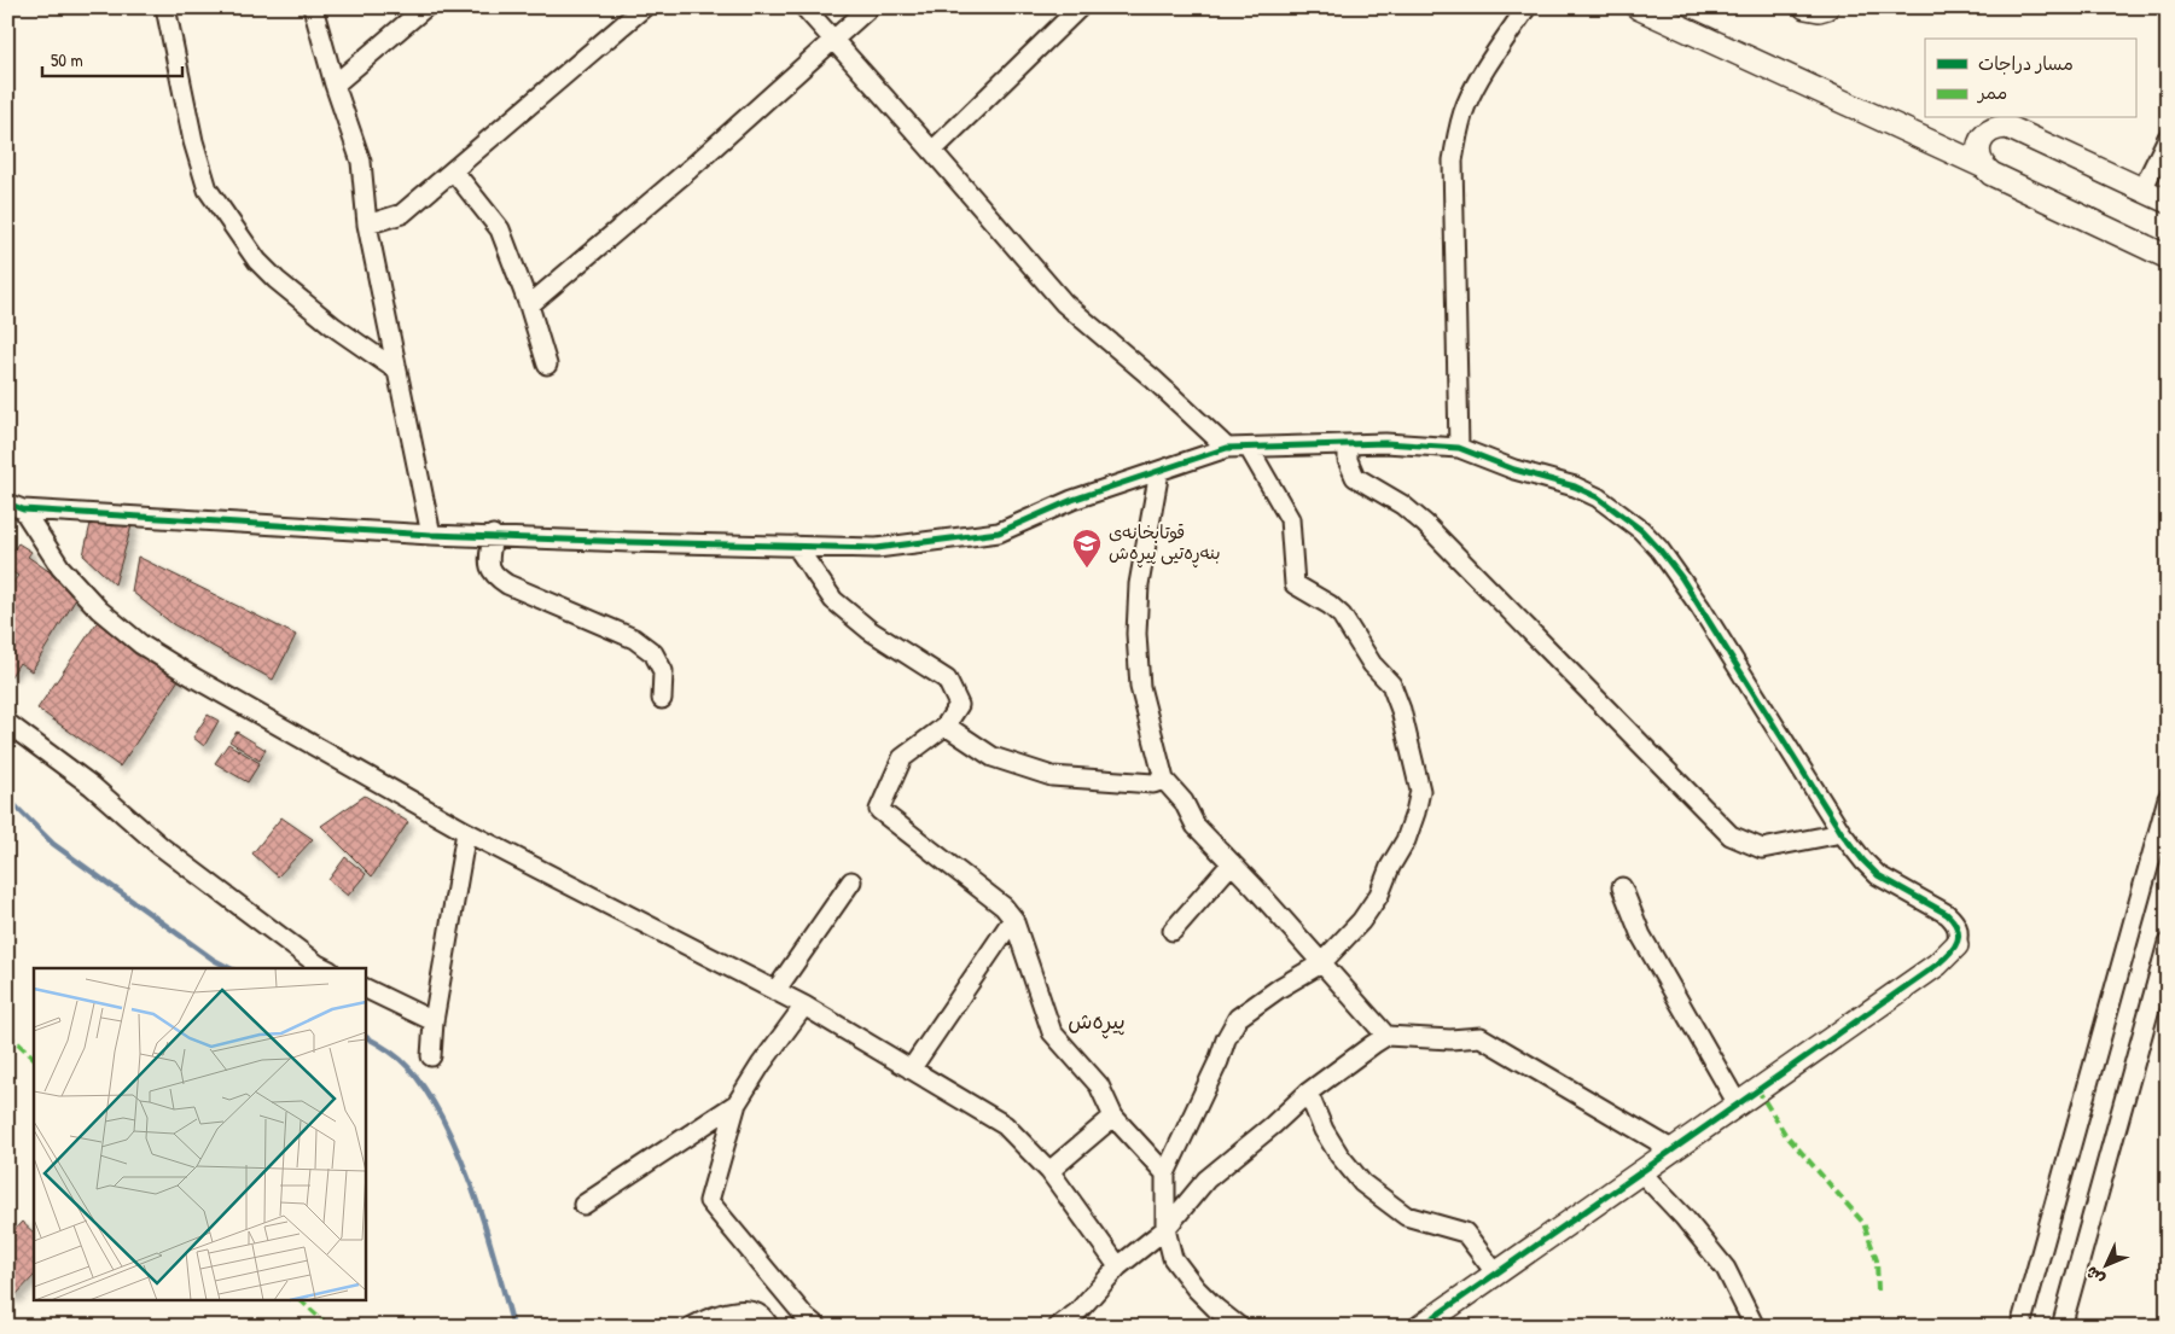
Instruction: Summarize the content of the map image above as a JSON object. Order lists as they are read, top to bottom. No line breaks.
{"districts":["پیڕەش"],"places":{"school or university":["قوتابخانەی بنەڕەتیی پیڕەش"]},"legend":["مسار دراجات","ممر"],"scale_bar":"50 m","north":"bottom left"}
